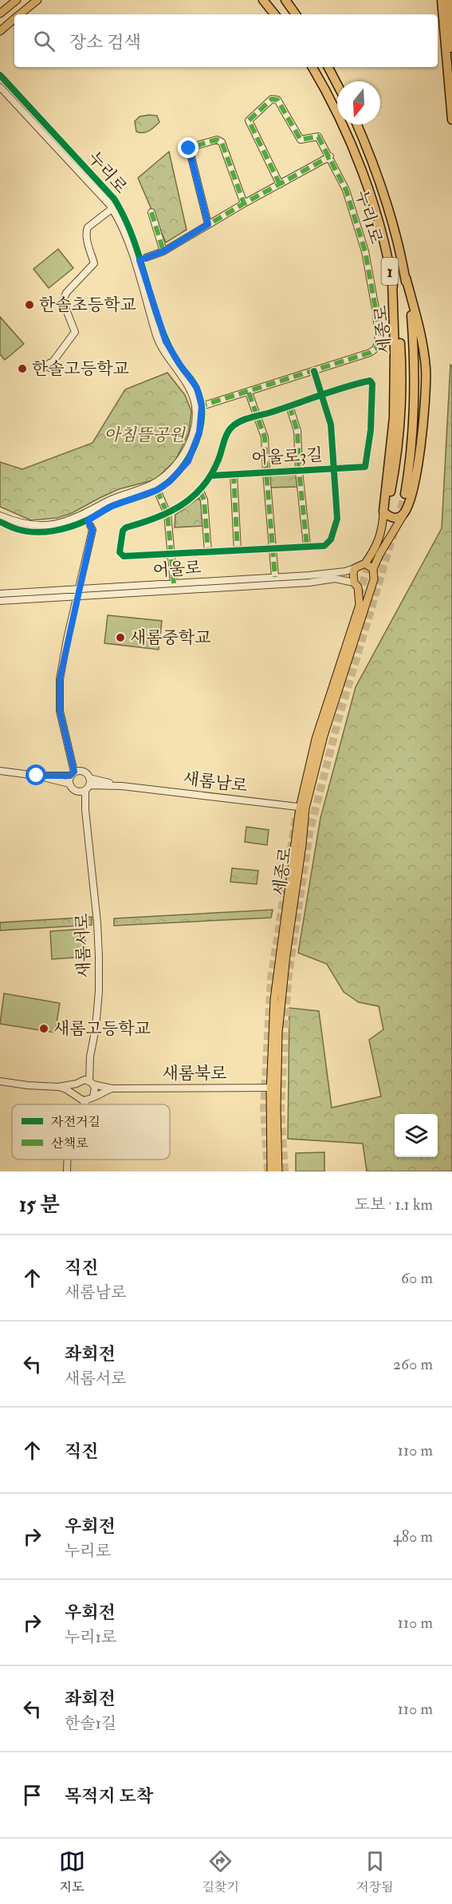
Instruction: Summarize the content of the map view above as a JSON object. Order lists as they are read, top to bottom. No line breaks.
{"streets":{"highway":["1","세종로"],"street":["누리로","누리1로","어울로3길","어울로","새롬남로","새롬서로","새롬북로"]},"crossings":[["누리로","누리1로"],["세종로","어울로"],["세종로","새롬남로"],["세종로","새롬북로"],["새롬서로","새롬북로"]],"parks":["아침뜰공원"],"places":["한솔초등학교","한솔고등학교","새롬중학교","새롬고등학교"],"legend":["자전거길","산책로"],"north":"bottom","page":{"search":"장소 검색","heading":["15 분","도보 · 1.1 km"],"list":[["직진","새롬남로","60 m"],["좌회전","새롬서로","260 m"],["직진","110 m"],["우회전","누리로","480 m"],["우회전","누리1로","110 m"],["좌회전","한솔1길","110 m"],"목적지 도착"],"nav":["지도","길찾기","저장됨"]}}
